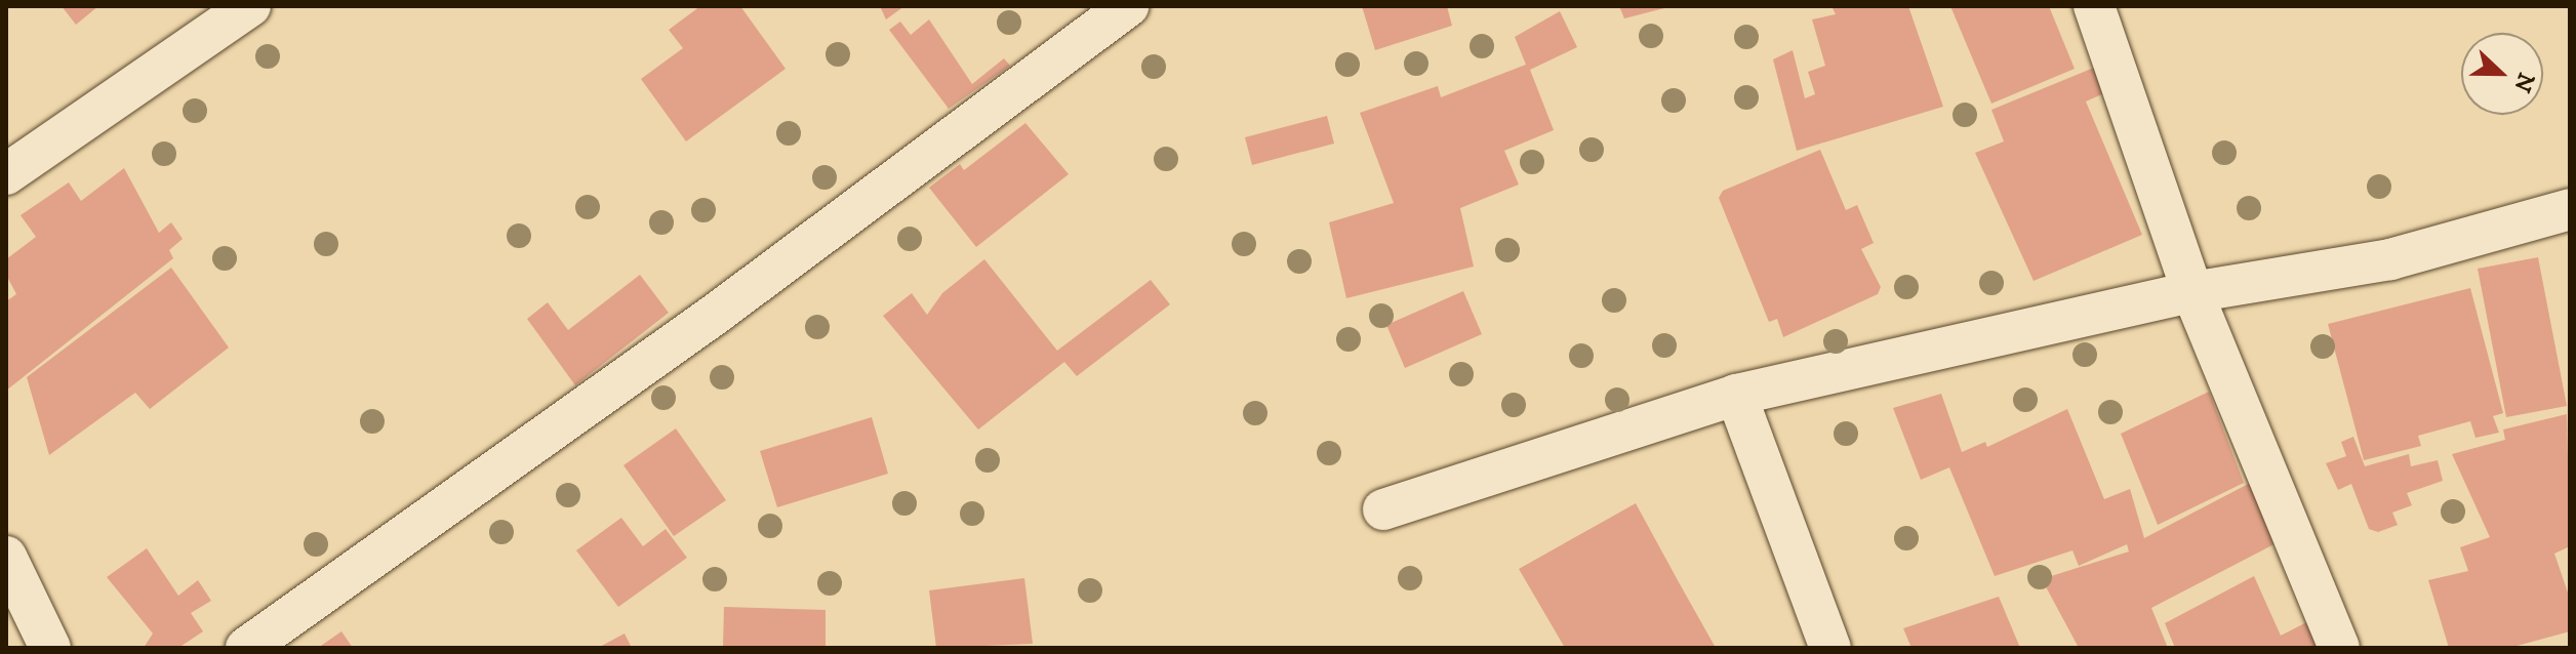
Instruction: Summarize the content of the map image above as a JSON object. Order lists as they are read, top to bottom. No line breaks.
{"north":"right"}
